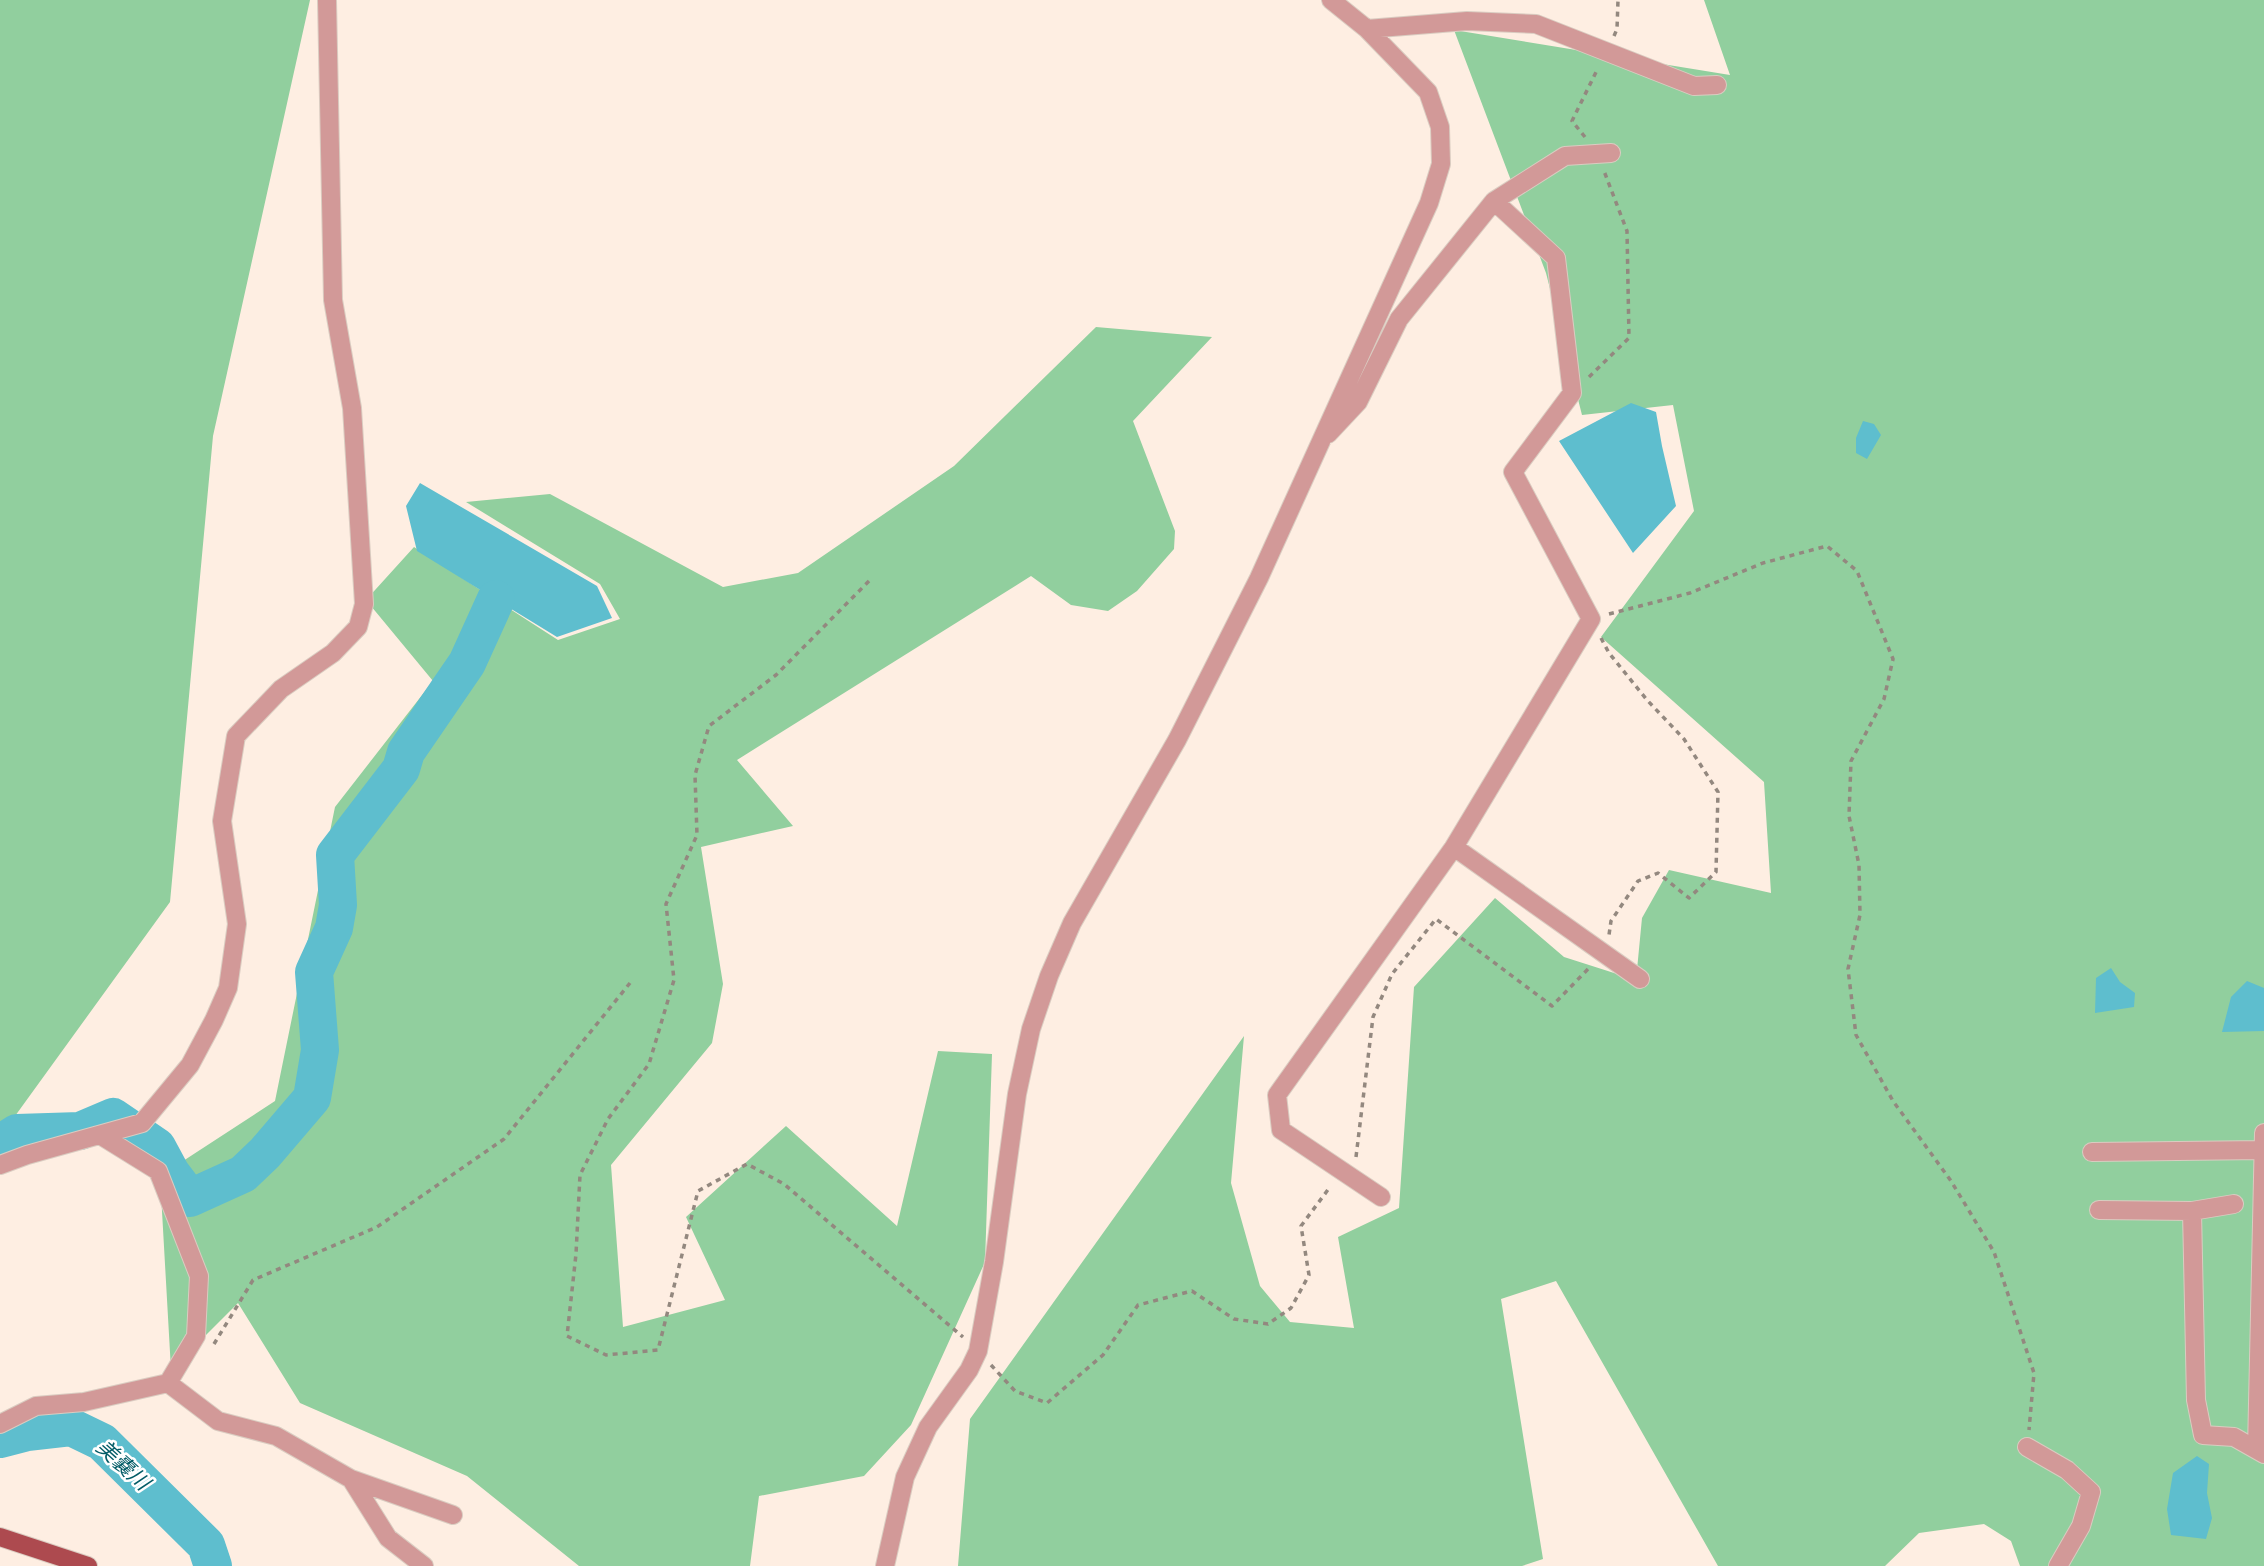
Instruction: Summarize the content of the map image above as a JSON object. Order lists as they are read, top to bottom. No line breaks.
{"water":["美嚢川"]}
